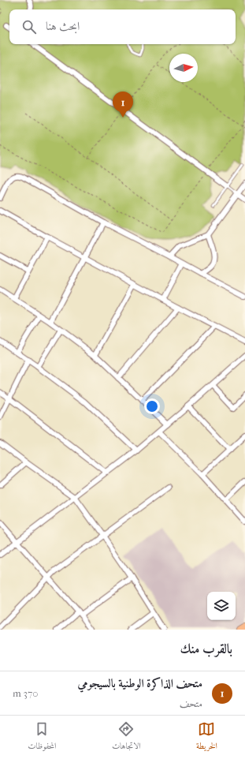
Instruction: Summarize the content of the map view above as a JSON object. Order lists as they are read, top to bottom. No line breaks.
{"north":"right","page":{"search":"ابحث هنا","pins":"1","heading":"بالقرب منك","list":[{"mark":"1","name":"متحف الذاكرة الوطنية بالسيجومي","note":"متحف","value":"370 m"}],"nav":["الخريطة","الاتجاهات","المحفوظات"]}}
